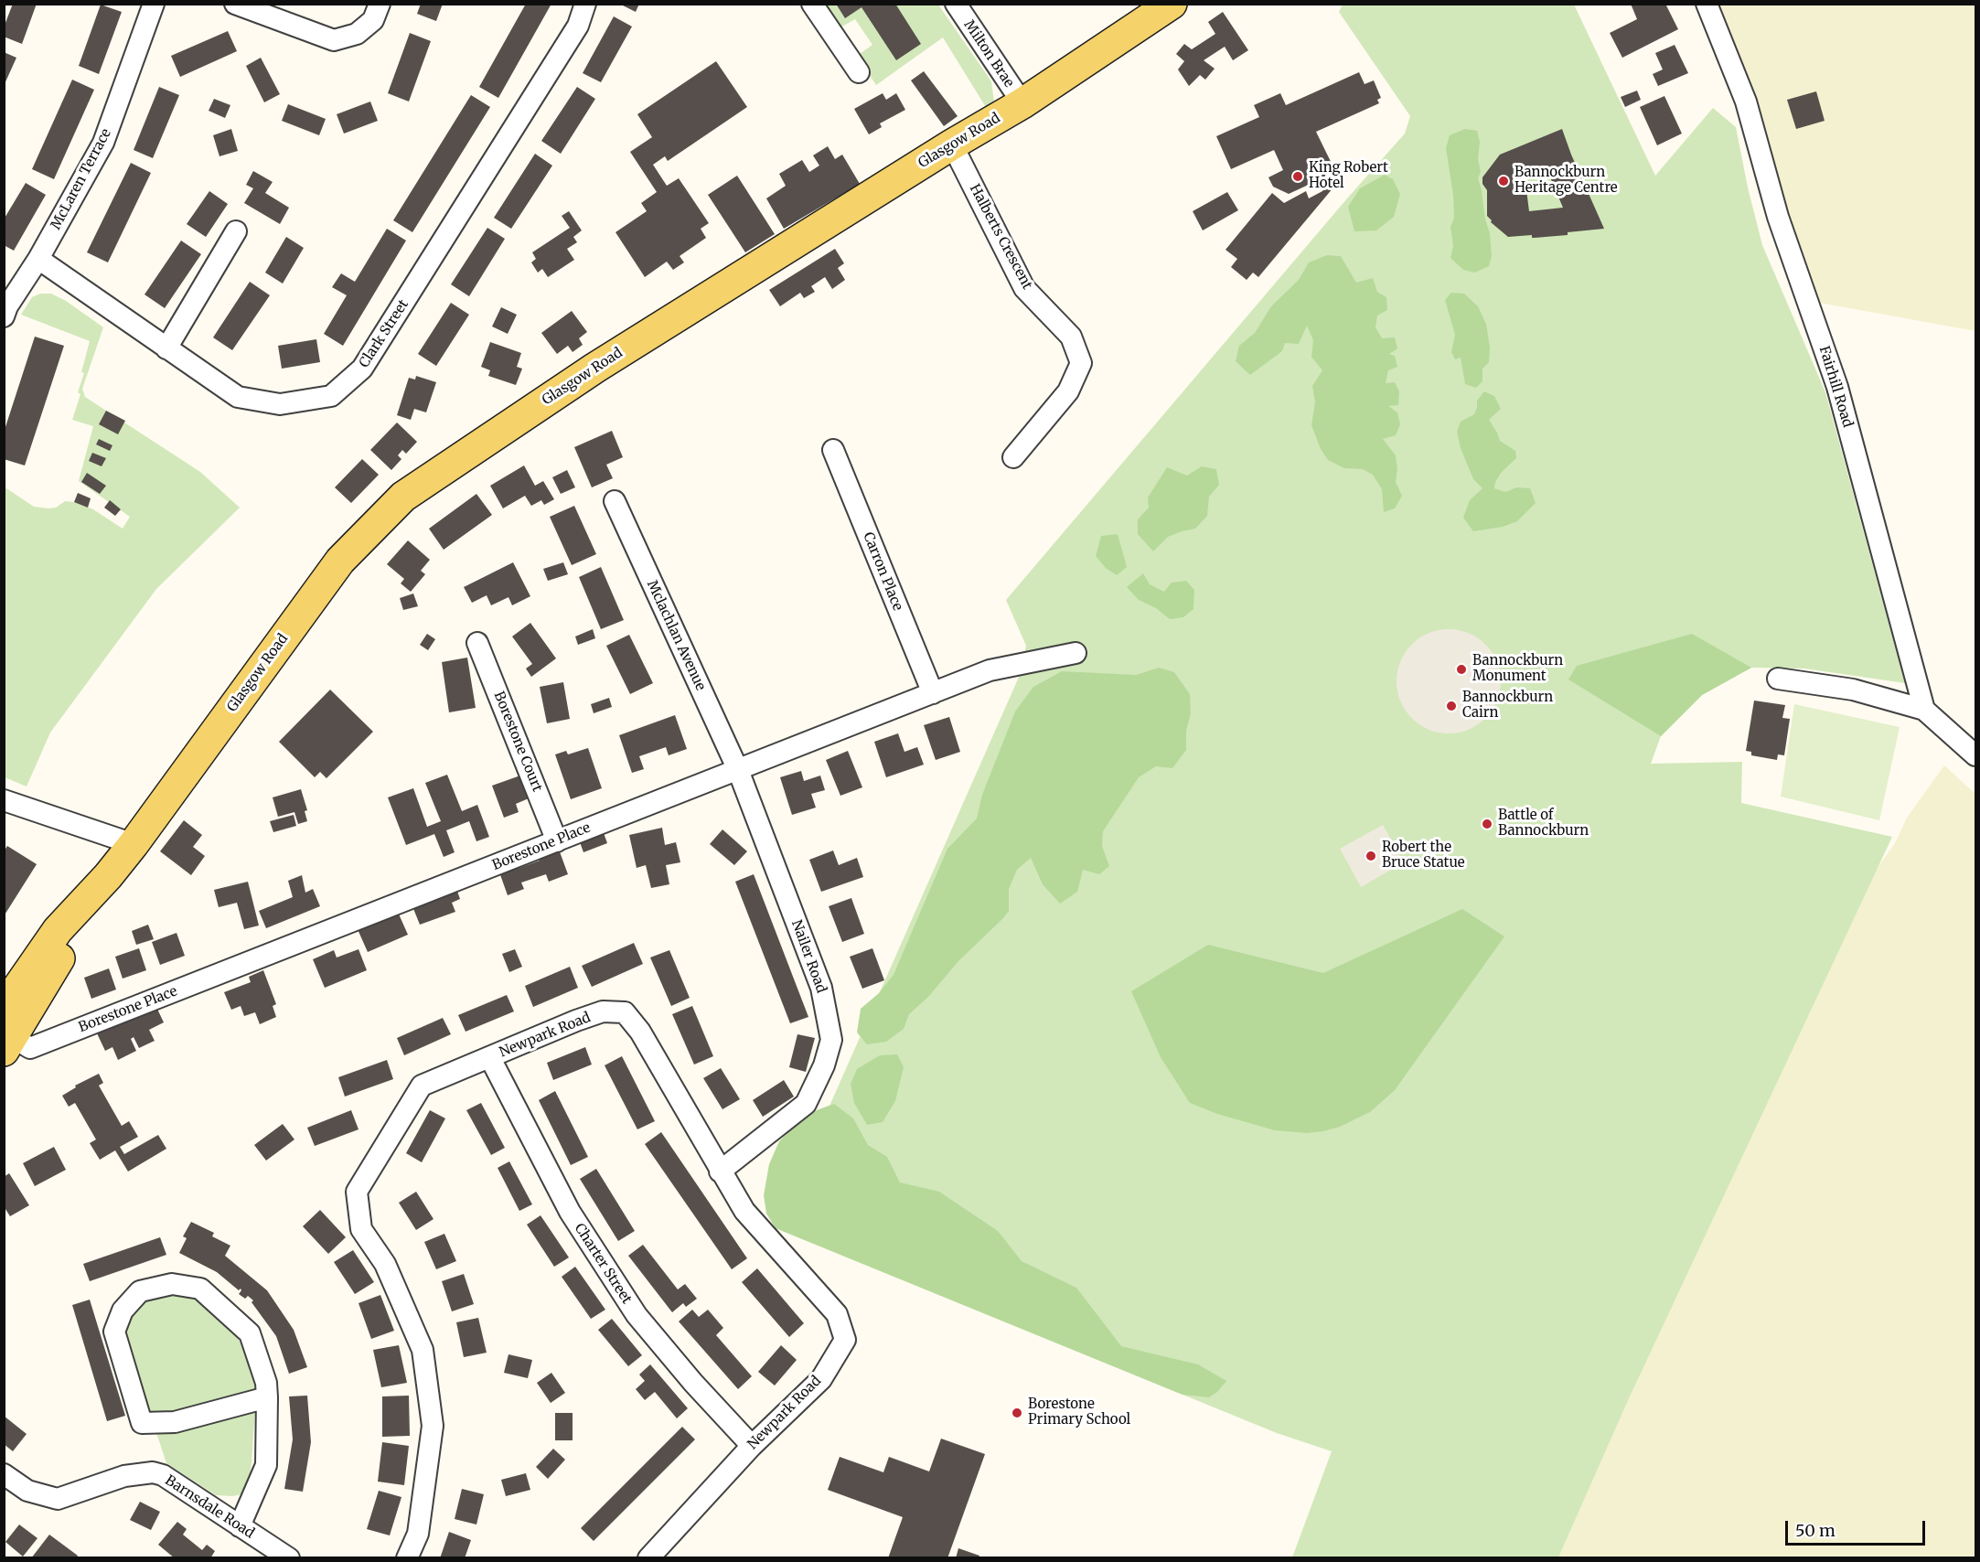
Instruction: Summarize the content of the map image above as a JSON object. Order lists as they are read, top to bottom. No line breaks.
{"streets":{"main road":["Glasgow Road"],"street":["Milton Brae","McLaren Terrace","Halberts Crescent","Clark Street","Fairhill Road","Carron Place","Mclachlan Avenue","Borestone Court","Borestone Place","Nailer Road","Newpark Road","Charter Street","Barnsdale Road"]},"crossings":[["Milton Brae","Glasgow Road"],["Glasgow Road","Halberts Crescent"],["Glasgow Road","Borestone Place"],["McLaren Terrace","Clark Street"],["Carron Place","Borestone Place"],["Mclachlan Avenue","Borestone Place"],["Mclachlan Avenue","Nailer Road"],["Borestone Court","Borestone Place"],["Borestone Place","Nailer Road"],["Nailer Road","Newpark Road"],["Newpark Road","Charter Street"]],"places":["King Robert Hotel","Bannockburn Heritage Centre","Bannockburn Monument","Bannockburn Cairn","Battle of Bannockburn","Robert the Bruce Statue","Borestone Primary School"],"scale_bar":"50 m"}
